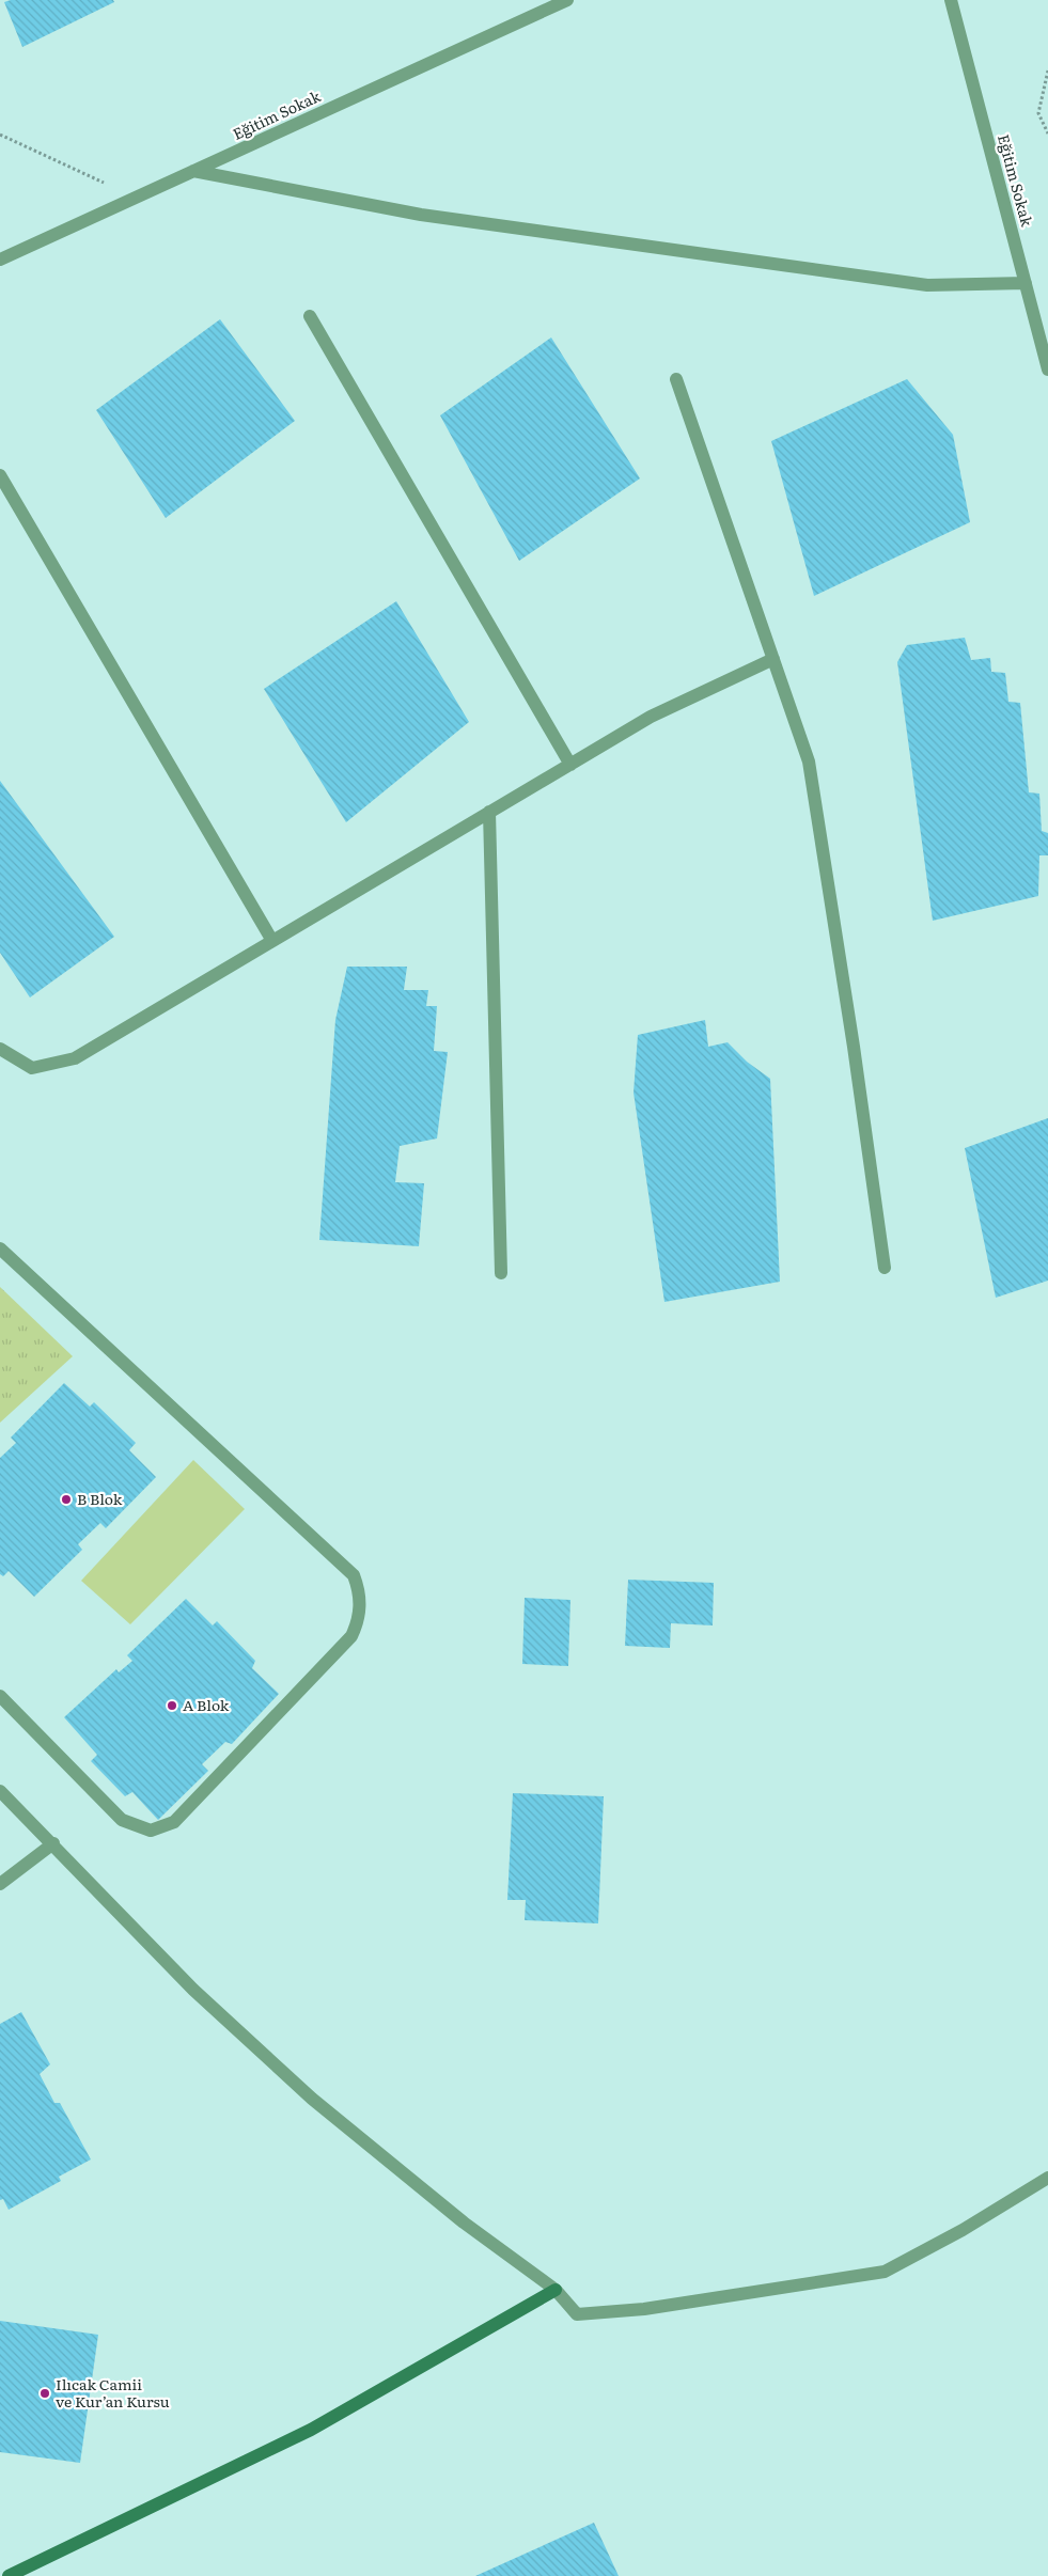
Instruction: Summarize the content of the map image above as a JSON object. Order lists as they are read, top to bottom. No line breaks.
{"streets":{"street":["Eğitim Sokak"]},"places":["B Blok","A Blok","Ilıcak Camii ve Kur’an Kursu"]}
